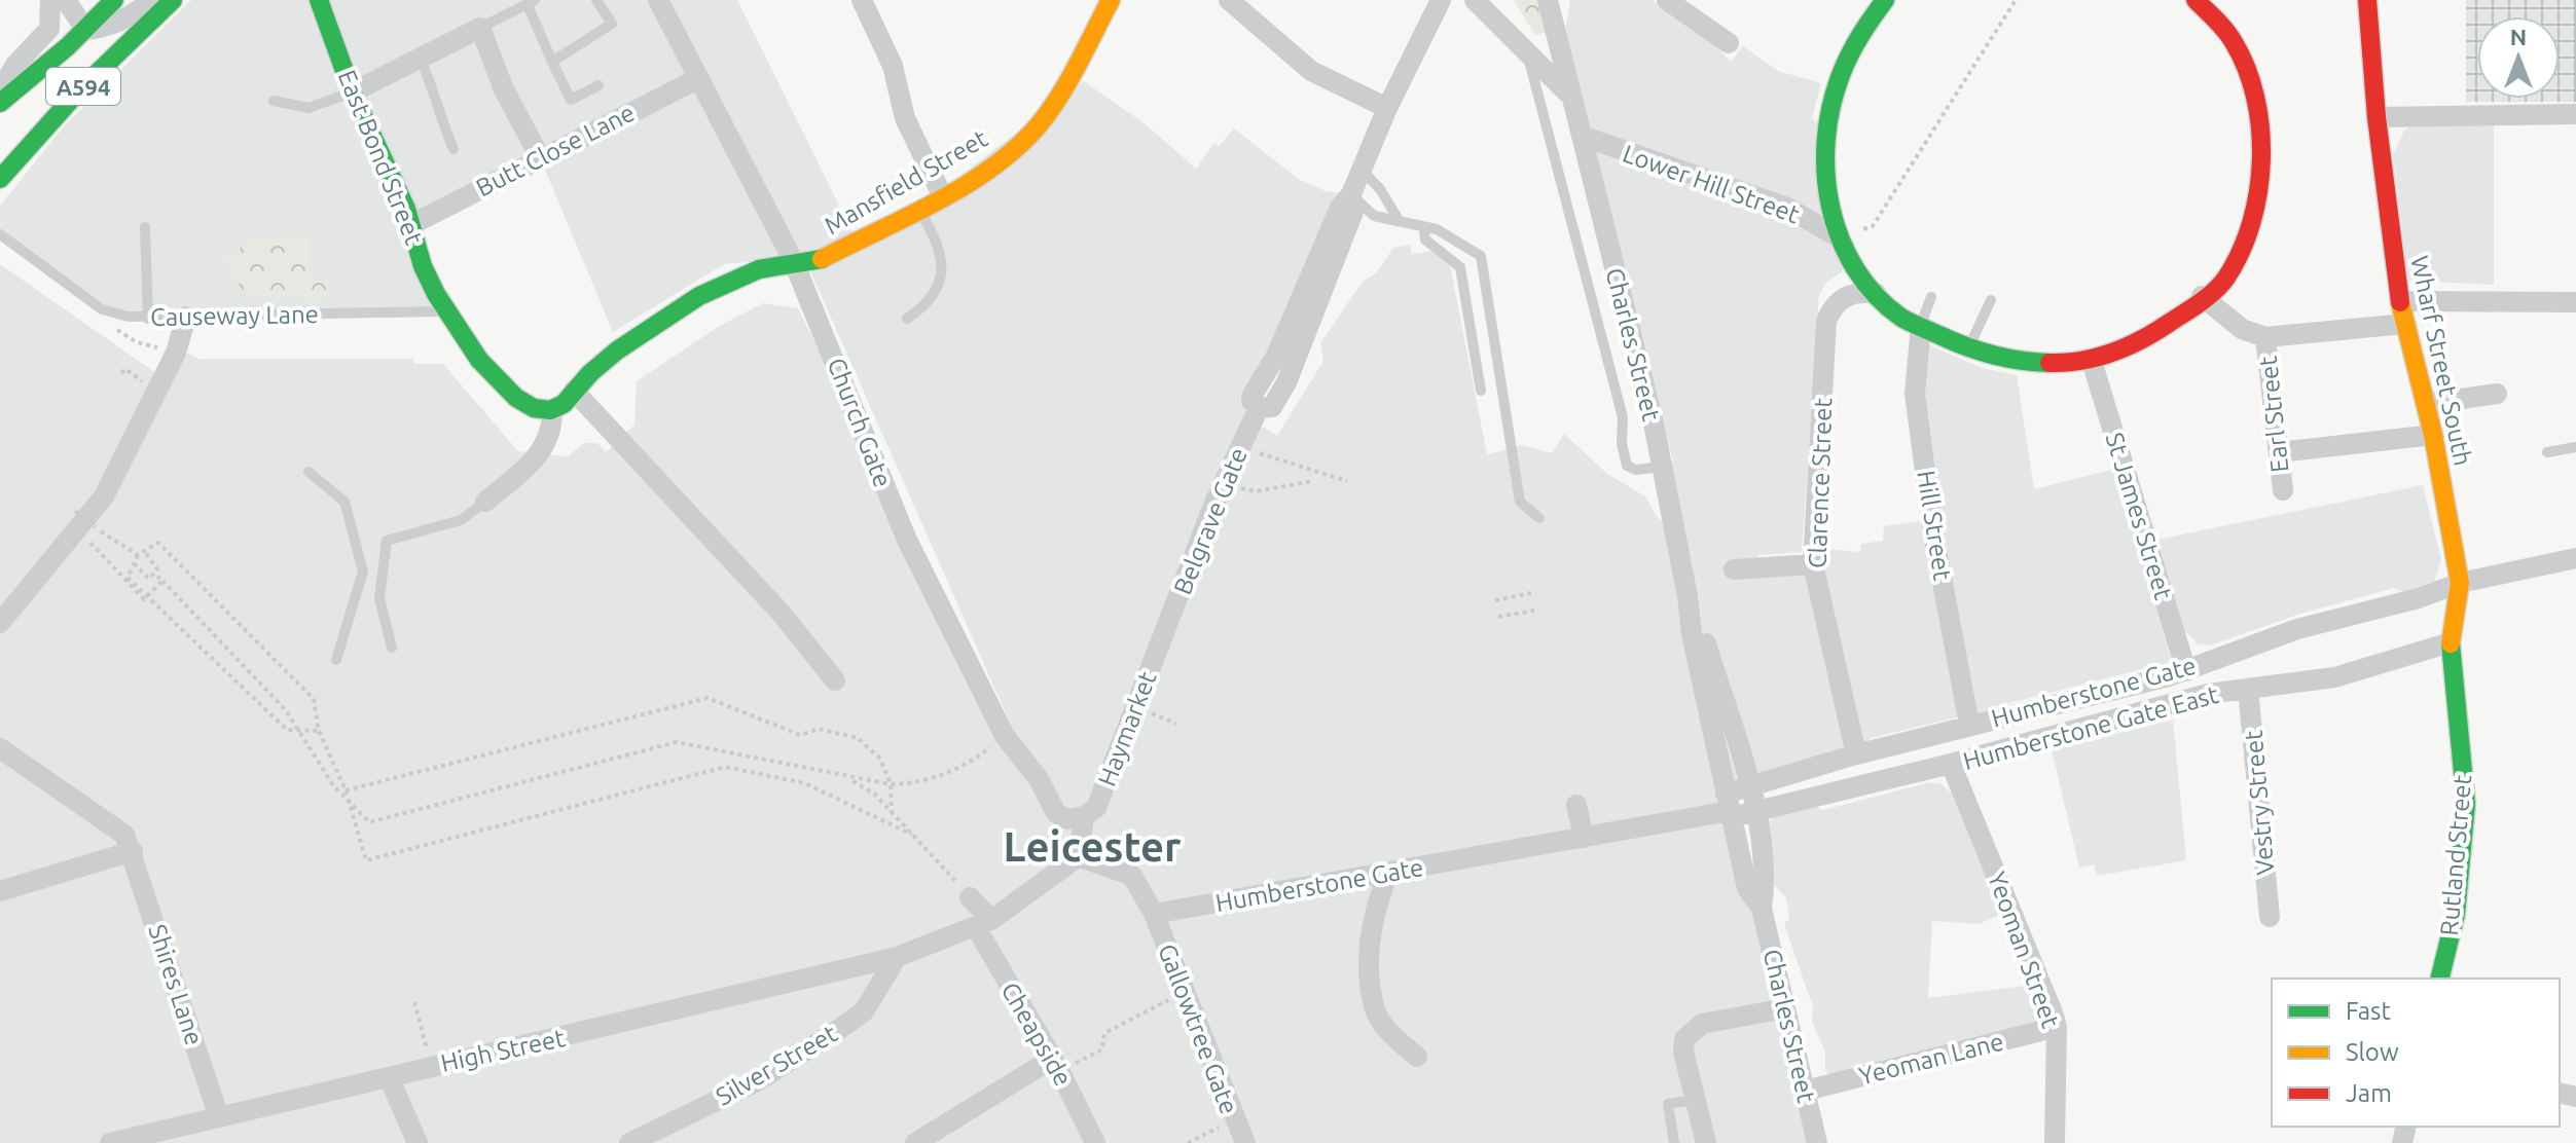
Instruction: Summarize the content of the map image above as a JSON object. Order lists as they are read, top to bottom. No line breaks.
{"streets":{"street":["A594","Butt Close Lane","East Bond Street","Mansfield Street","Lower Hill Street","Charles Street","Wharf Street South","Earl Street","Church Gate","Clarence Street","St James Street","Belgrave Gate","Hill Street","Humberstone Gate","Humberstone Gate East","Haymarket","Vestry Street","Rutland Street","Yeoman Street","Shires Lane","Gallowtree Gate","Cheapside","High Street","Yeoman Lane","Silver Street"],"lane":["Causeway Lane"]},"crossings":[["Butt Close Lane","East Bond Street"],["Butt Close Lane","Church Gate"],["East Bond Street","Mansfield Street"],["East Bond Street","Causeway Lane"],["Mansfield Street","Church Gate"],["Lower Hill Street","Charles Street"],["Charles Street","Humberstone Gate"],["Charles Street","Humberstone Gate East"],["Charles Street","Yeoman Lane"],["Wharf Street South","Humberstone Gate"],["Wharf Street South","Rutland Street"],["Church Gate","Haymarket"],["Clarence Street","Humberstone Gate"],["St James Street","Humberstone Gate"],["Belgrave Gate","Haymarket"],["Hill Street","Humberstone Gate"],["Humberstone Gate","Humberstone Gate East"],["Humberstone Gate","Rutland Street"],["Humberstone Gate","Gallowtree Gate"],["Humberstone Gate East","Vestry Street"],["Humberstone Gate East","Rutland Street"],["Humberstone Gate East","Yeoman Street"],["Yeoman Street","Yeoman Lane"],["Shires Lane","High Street"],["Cheapside","High Street"],["High Street","Silver Street"]],"districts":["Leicester"],"legend":["Fast","Slow","Jam"],"north":"top"}
